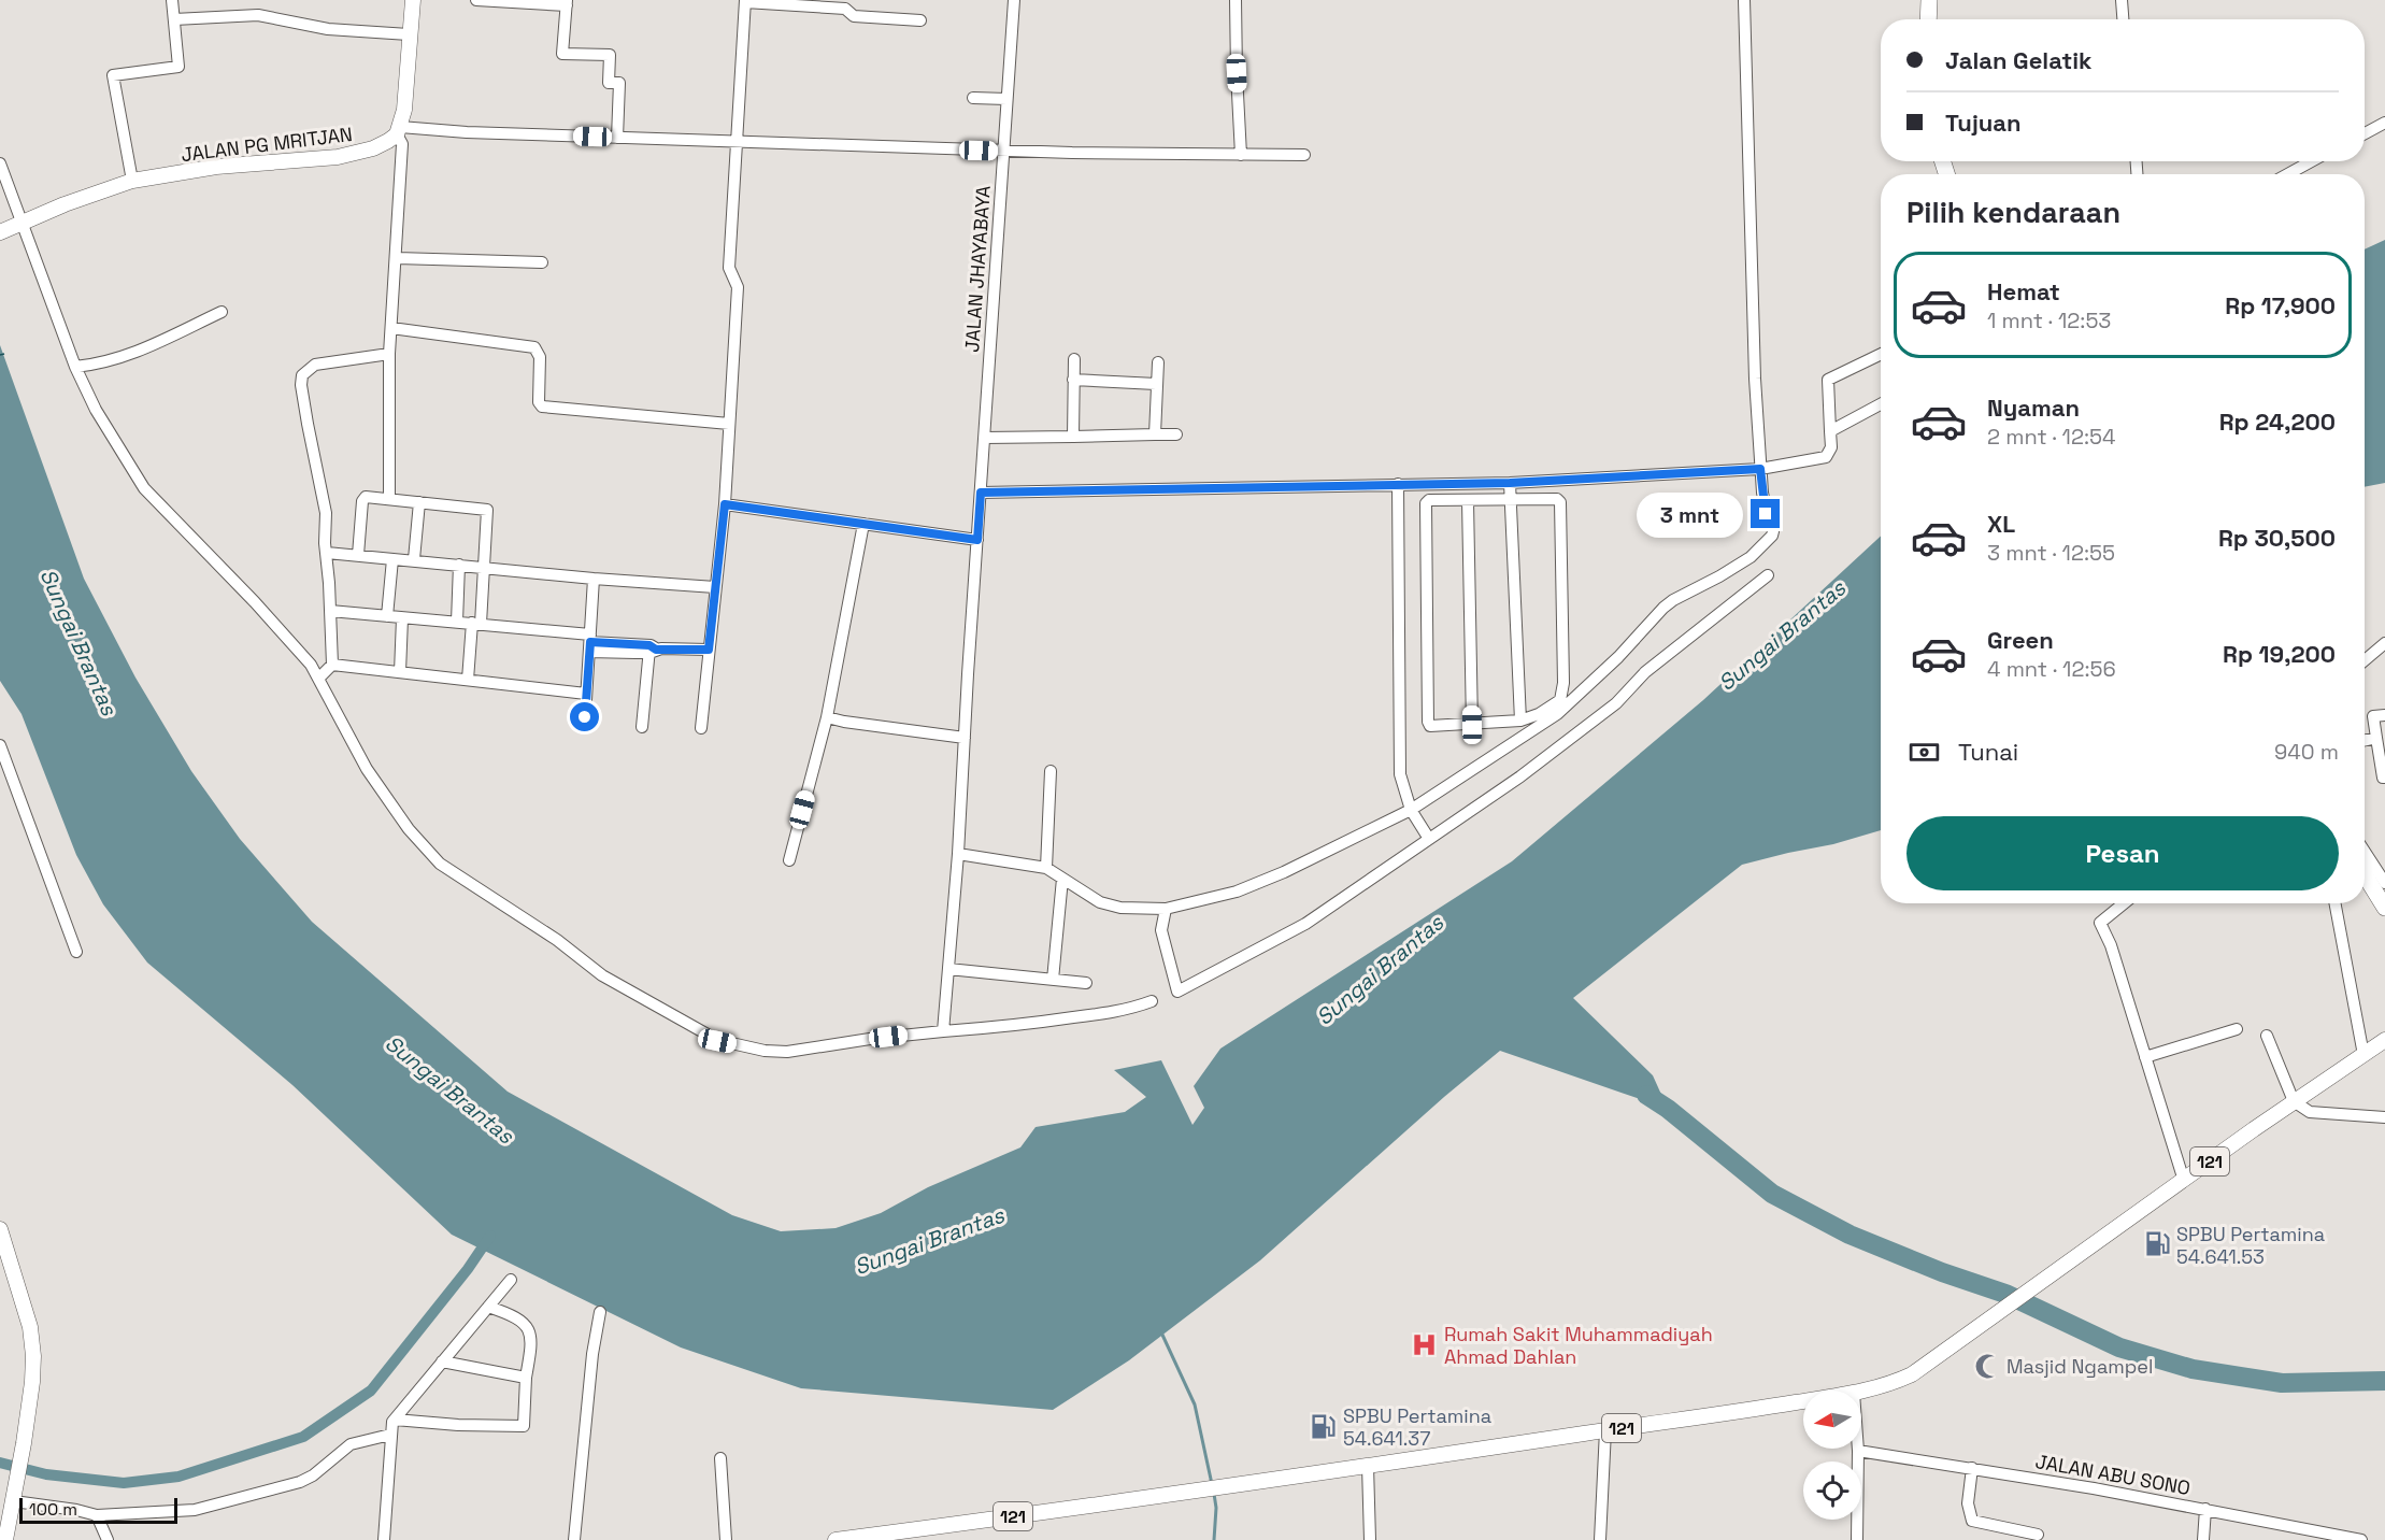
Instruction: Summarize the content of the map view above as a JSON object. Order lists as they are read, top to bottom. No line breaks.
{"streets":{"main road":["JALAN PG MRITJAN","121"],"street":["JALAN JHAYABAYA","JALAN ABU SONO"]},"water":["Sungai Brantas"],"places":{"fuel station":["SPBU Pertamina 54.641.53","SPBU Pertamina 54.641.37"],"hospital":["Rumah Sakit Muhammadiyah Ahmad Dahlan"],"mosque":["Masjid Ngampel"]},"scale_bar":"100 m","north":"left","page":{"banner":["Jalan Gelatik","Tujuan"],"heading":"Pilih kendaraan","list":[{"name":"Hemat","note":"1 mnt · 12:53","value":"Rp 17,900"},{"name":"Nyaman","note":"2 mnt · 12:54","value":"Rp 24,200"},{"name":"XL","note":"3 mnt · 12:55","value":"Rp 30,500"},{"name":"Green","note":"4 mnt · 12:56","value":"Rp 19,200"}],"bubble":"3 mnt","pay":["Tunai","940 m"],"buttons":"Pesan","scale":"100 m"}}
